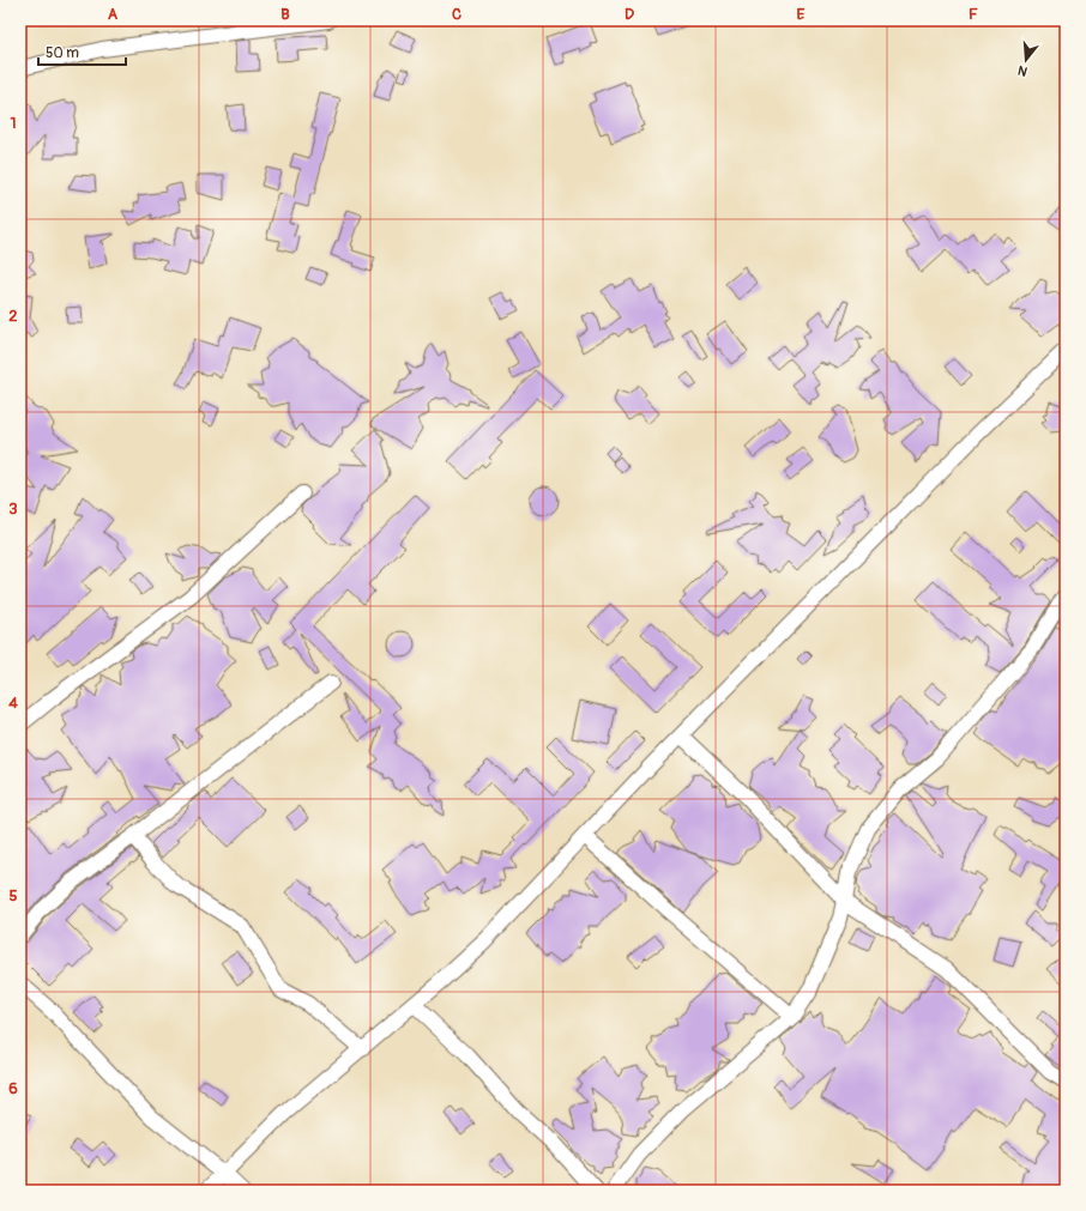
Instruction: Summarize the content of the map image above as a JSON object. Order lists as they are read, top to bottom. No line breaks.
{"scale_bar":"50 m","north":"bottom","grid":{"columns":["A","B","C","D","E","F"],"rows":["1","2","3","4","5","6"]}}
